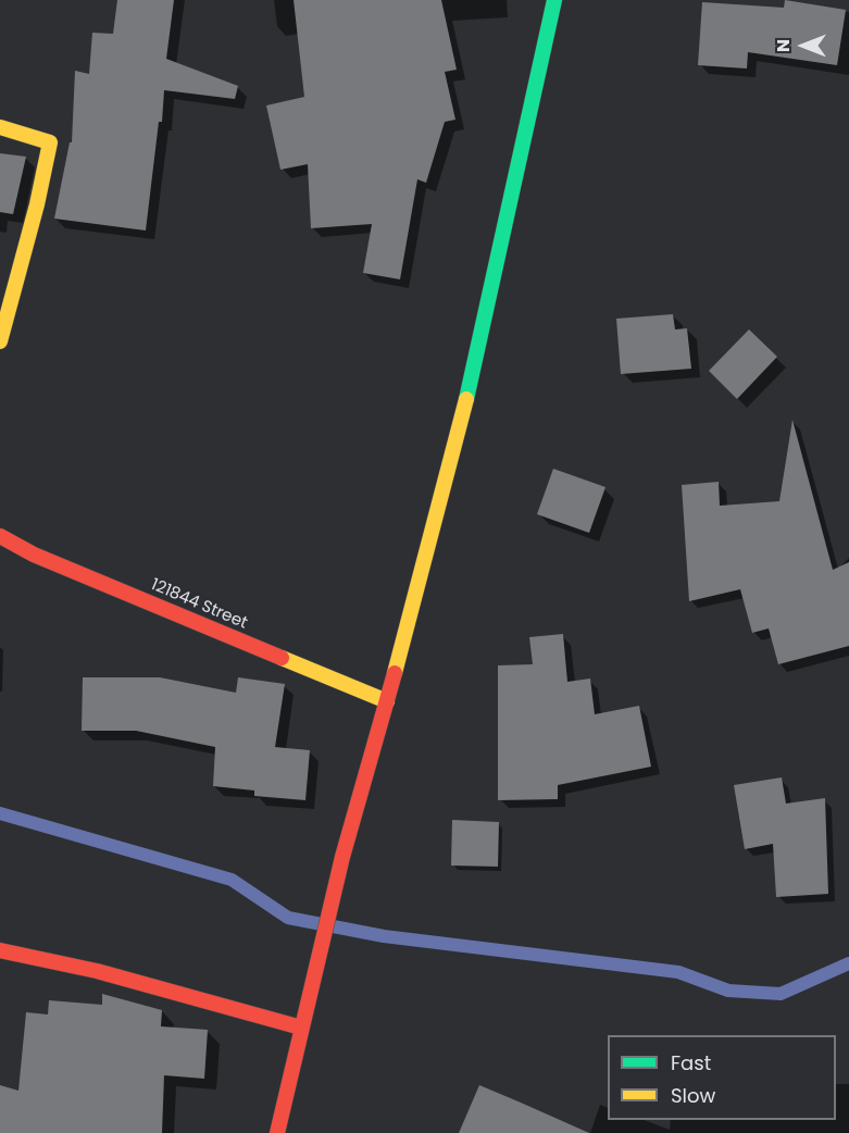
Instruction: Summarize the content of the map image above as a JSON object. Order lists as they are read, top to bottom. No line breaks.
{"streets":{"street":["121844 Street"]},"legend":["Fast","Slow"],"north":"left"}
